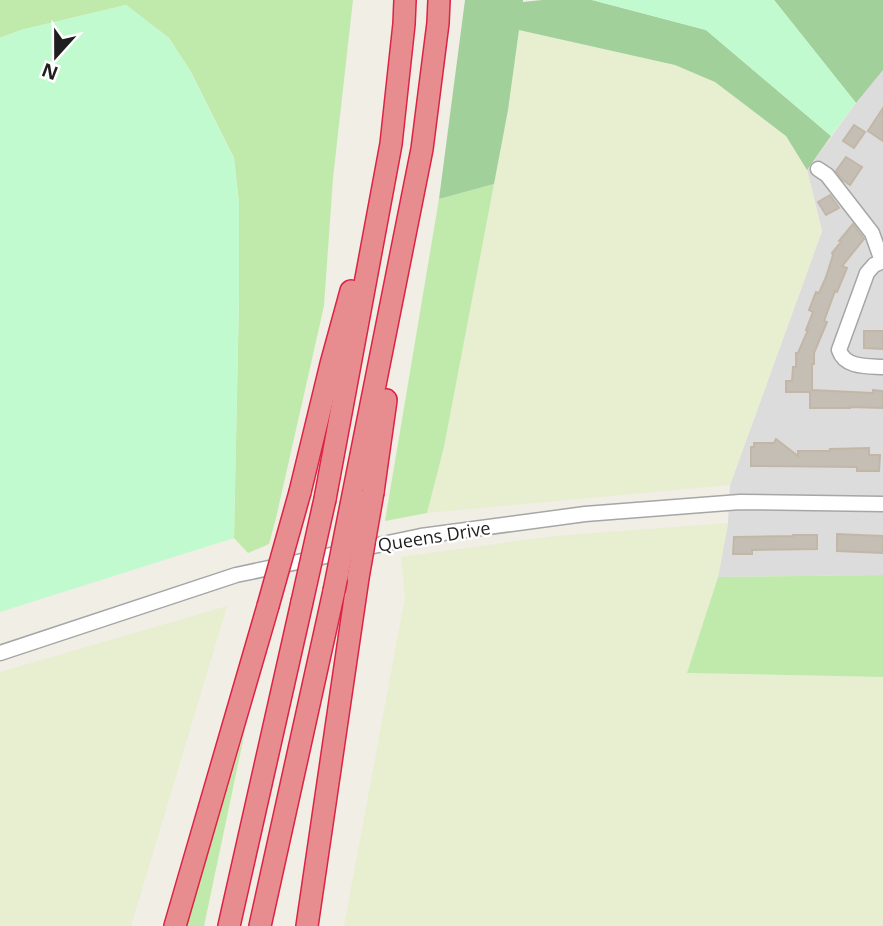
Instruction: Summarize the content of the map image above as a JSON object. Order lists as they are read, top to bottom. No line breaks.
{"streets":{"street":["Queens Drive"]},"north":"bottom"}
